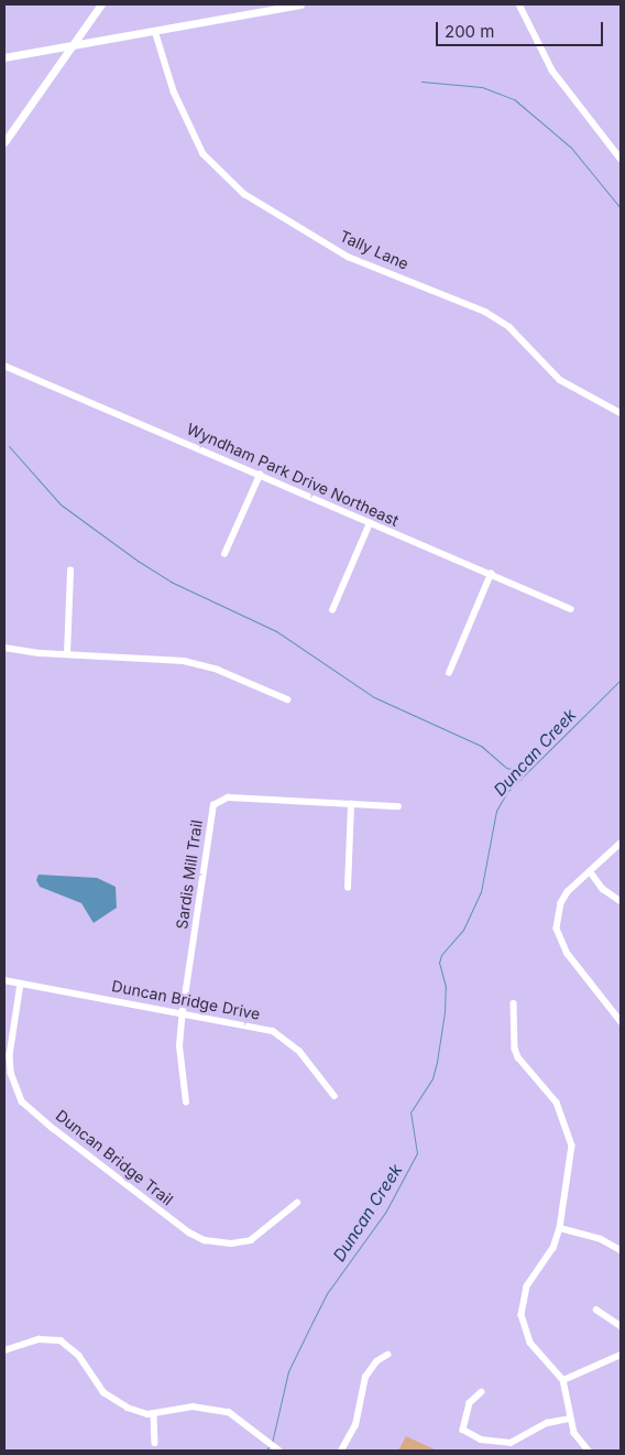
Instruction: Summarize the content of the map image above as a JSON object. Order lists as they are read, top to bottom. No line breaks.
{"streets":{"street":["Tally Lane","Wyndham Park Drive Northeast","Sardis Mill Trail","Duncan Bridge Drive","Duncan Bridge Trail"]},"crossings":[["Sardis Mill Trail","Duncan Bridge Drive"],["Duncan Bridge Drive","Duncan Bridge Trail"]],"water":["Duncan Creek"],"scale_bar":"200 m"}
